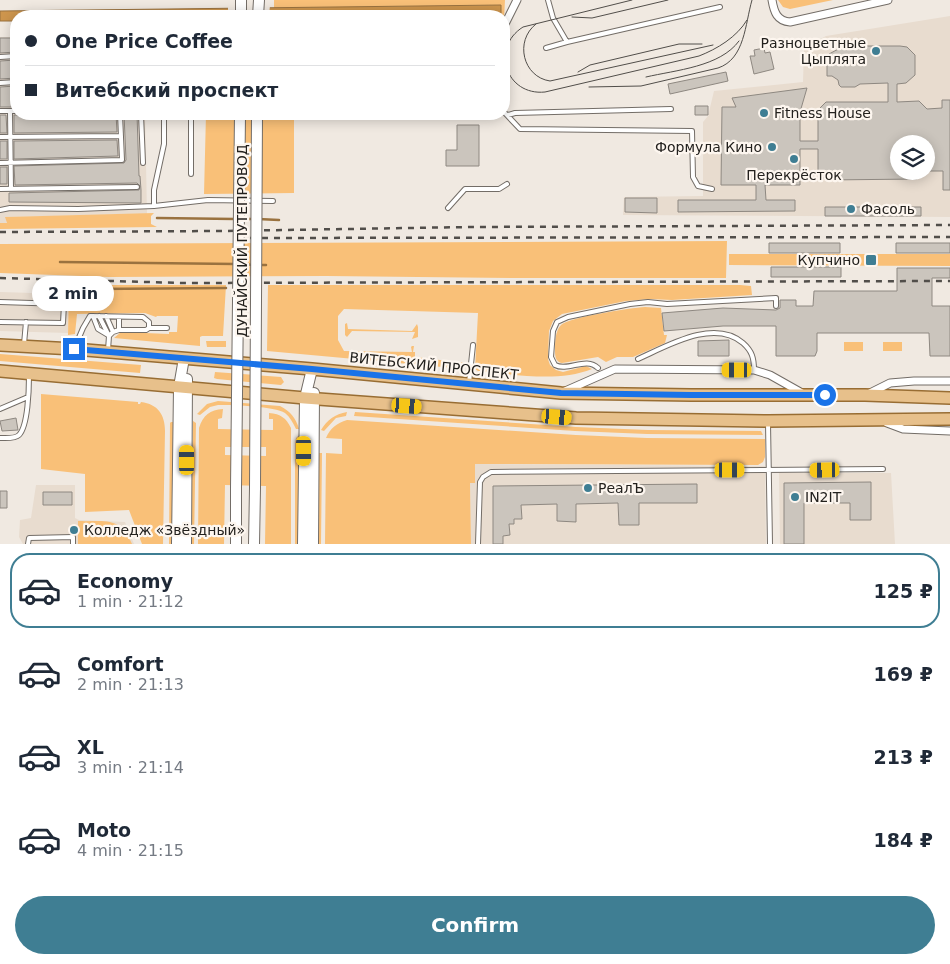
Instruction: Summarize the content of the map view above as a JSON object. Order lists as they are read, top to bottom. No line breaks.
{"streets":{"main road":["ДУНАЙСКИЙ ПУТЕПРОВОД","ВИТЕБСКИЙ ПРОСПЕКТ"]},"places":{"other":["Разноцветные Цыплята","Fitness House","Формула Кино","Перекрёсток","Фасоль","РеалЪ","IN2IT","Колледж «Звёздный»"],"transit":["Купчино"]},"page":{"banner":["One Price Coffee","Витебский проспект"],"bubble":"2 min","list":[{"name":"Economy","note":"1 min · 21:12","value":"125 ₽"},{"name":"Comfort","note":"2 min · 21:13","value":"169 ₽"},{"name":"XL","note":"3 min · 21:14","value":"213 ₽"},{"name":"Moto","note":"4 min · 21:15","value":"184 ₽"}],"buttons":"Confirm"}}
